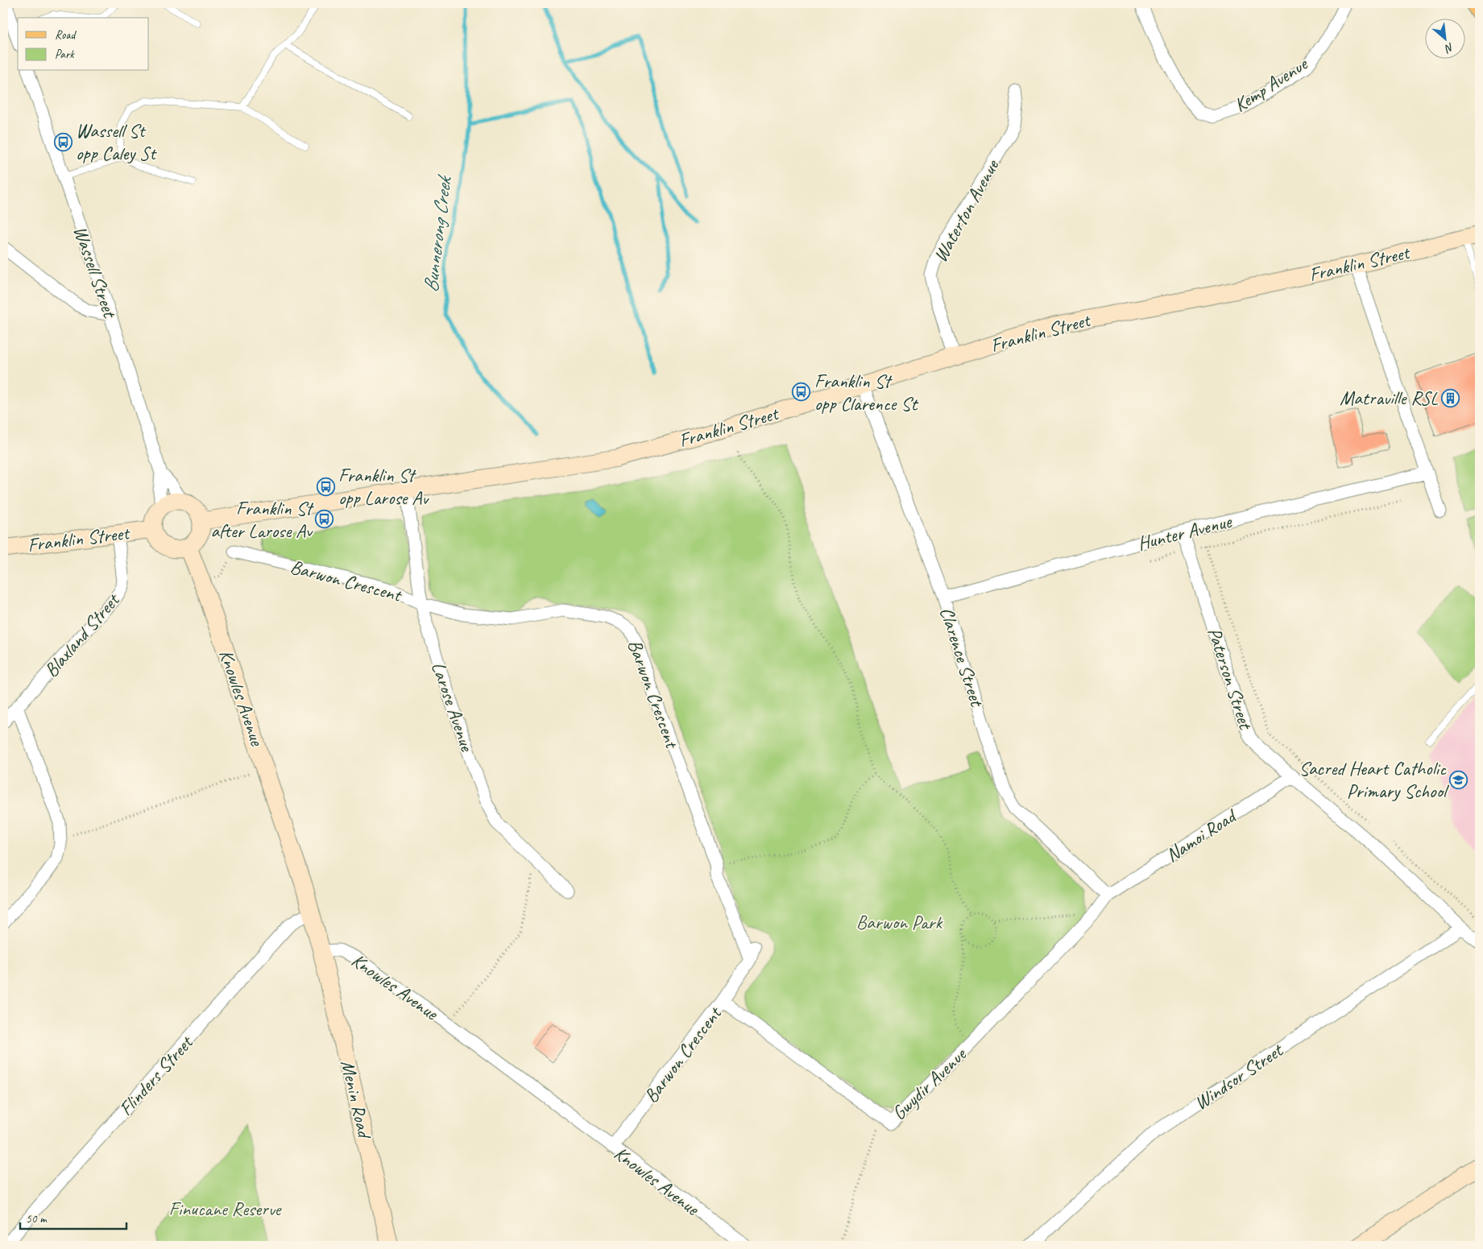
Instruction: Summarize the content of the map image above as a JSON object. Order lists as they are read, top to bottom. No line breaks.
{"streets":{"street":["Kemp Avenue","Waterton Avenue","Franklin Street","Wassell Street","Hunter Avenue","Barwon Crescent","Blaxland Street","Clarence Street","Paterson Street","Knowles Avenue","Larose Avenue","Namoi Road","Flinders Street","Windsor Street","Gwydir Avenue","Menin Road"]},"crossings":[["Waterton Avenue","Franklin Street"],["Franklin Street","Wassell Street"],["Franklin Street","Blaxland Street"],["Franklin Street","Clarence Street"],["Franklin Street","Knowles Avenue"],["Franklin Street","Larose Avenue"],["Wassell Street","Knowles Avenue"],["Hunter Avenue","Clarence Street"],["Hunter Avenue","Paterson Street"],["Barwon Crescent","Knowles Avenue"],["Barwon Crescent","Larose Avenue"],["Barwon Crescent","Gwydir Avenue"],["Clarence Street","Namoi Road"],["Clarence Street","Gwydir Avenue"],["Paterson Street","Namoi Road"],["Paterson Street","Windsor Street"],["Knowles Avenue","Flinders Street"],["Knowles Avenue","Menin Road"],["Namoi Road","Gwydir Avenue"]],"water":["Bunnerong Creek"],"parks":["Barwon Park","Finucane Reserve"],"places":{"bus stop":["Wassell St opp Caley St","Franklin St opp Clarence St","Franklin St opp Larose Av","Franklin St after Larose Av"],"building":["Matraville RSL"],"school or university":["Sacred Heart Catholic Primary School"]},"legend":["Road","Park"],"scale_bar":"50 m","north":"bottom right"}
